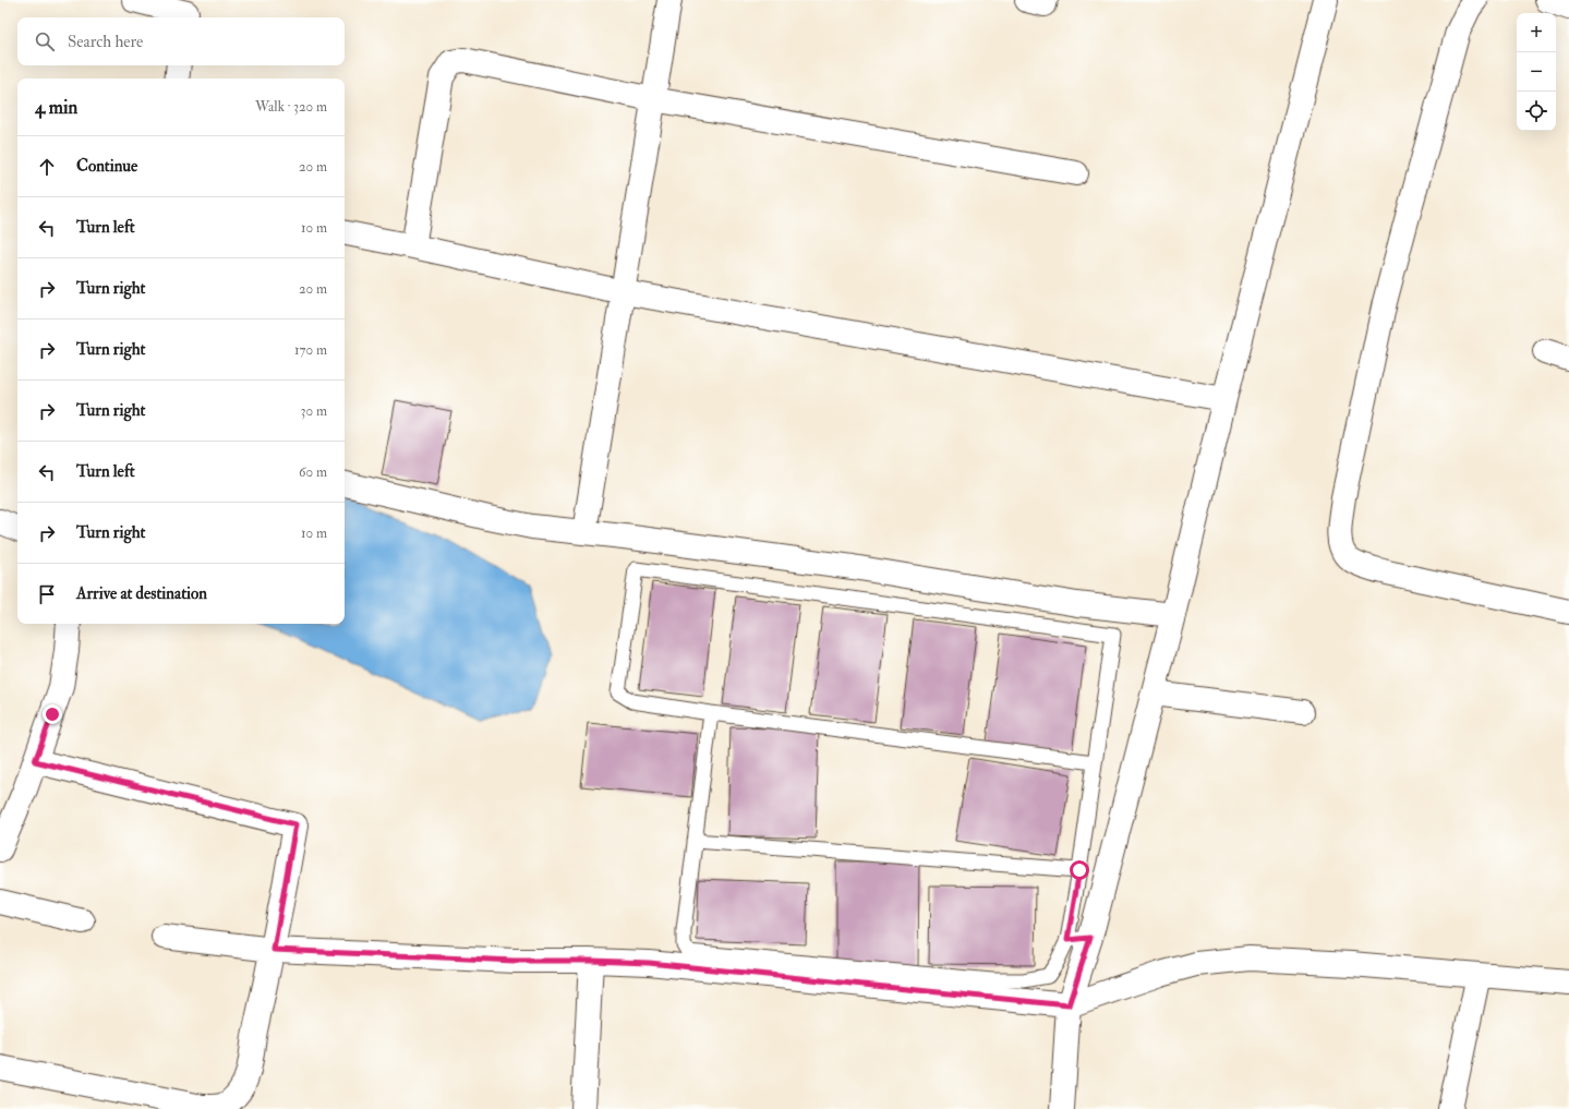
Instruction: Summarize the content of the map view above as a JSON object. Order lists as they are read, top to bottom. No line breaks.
{"page":{"map_buttons":["+","−"],"search":"Search here","heading":["4 min","Walk · 320 m"],"list":[["Continue","20 m"],["Turn left","10 m"],["Turn right","20 m"],["Turn right","170 m"],["Turn right","30 m"],["Turn left","60 m"],["Turn right","10 m"],"Arrive at destination"]}}
